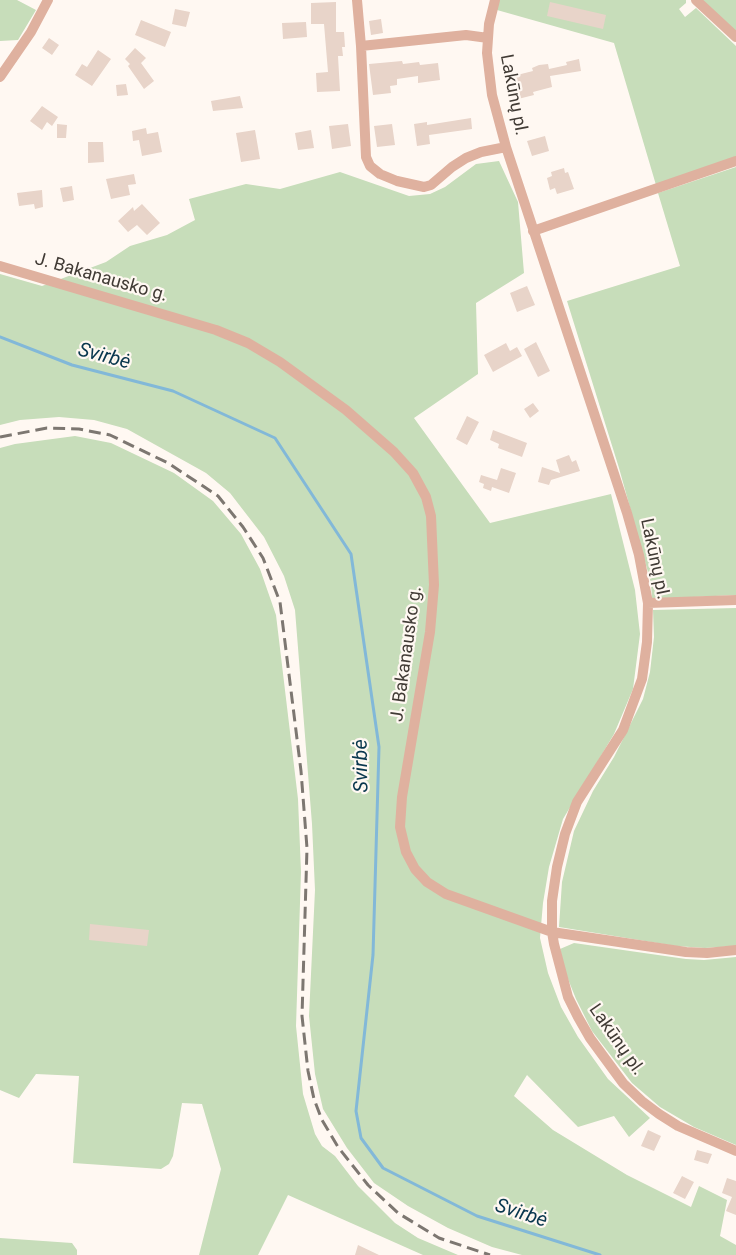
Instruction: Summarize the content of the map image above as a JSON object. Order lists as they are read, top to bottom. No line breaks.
{"streets":{"street":["Lakūnų pl.","J. Bakanausko g."]},"crossings":[["Lakūnų pl.","J. Bakanausko g."]],"water":["Svirbė"]}
